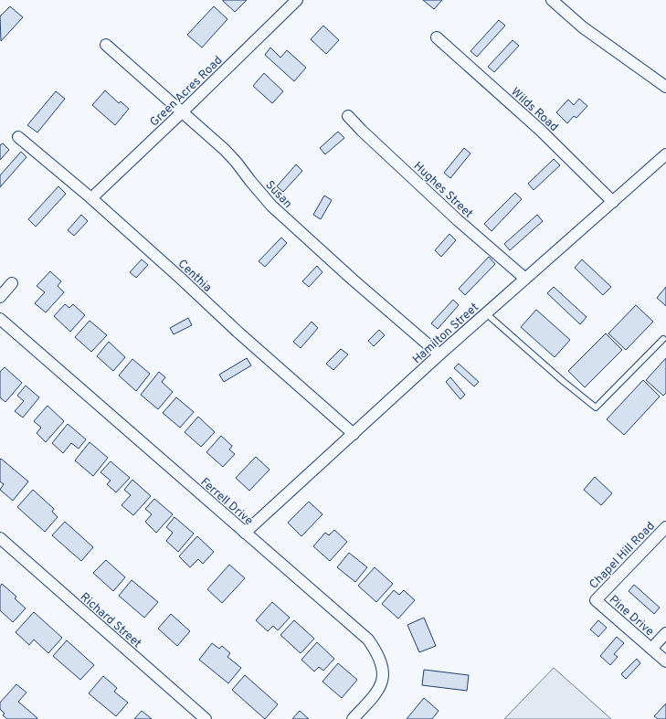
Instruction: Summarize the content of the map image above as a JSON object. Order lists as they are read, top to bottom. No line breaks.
{"streets":{"street":["Green Acres Road","Wilds Road","Hughes Street","Susan","Centhia","Hamilton Street","Ferrell Drive","Chapel Hill Road","Pine Drive","Richard Street"]},"crossings":[["Green Acres Road","Susan"],["Green Acres Road","Centhia"],["Wilds Road","Hamilton Street"],["Hughes Street","Hamilton Street"],["Susan","Hamilton Street"],["Centhia","Hamilton Street"],["Hamilton Street","Ferrell Drive"],["Chapel Hill Road","Pine Drive"]]}
